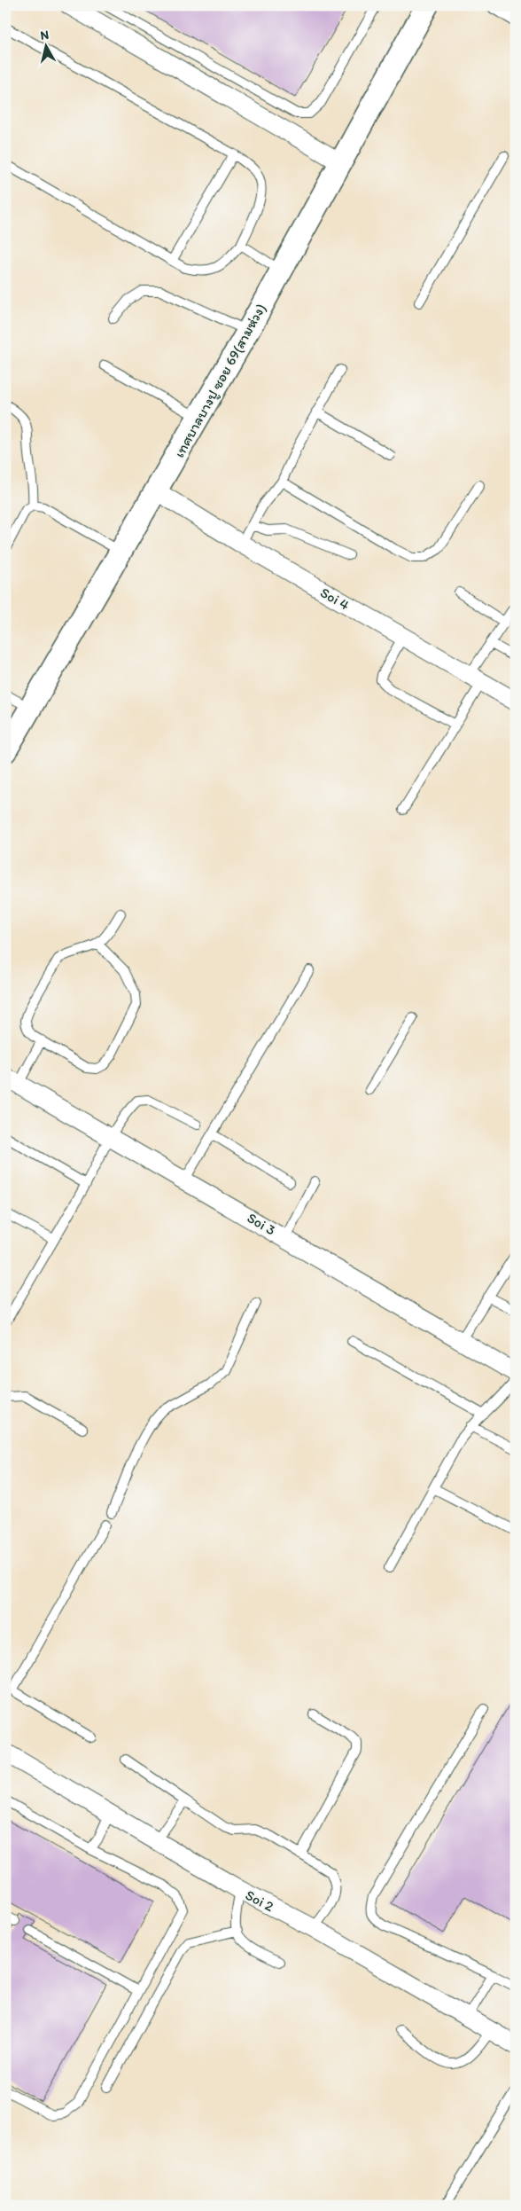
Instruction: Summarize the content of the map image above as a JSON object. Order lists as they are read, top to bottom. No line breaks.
{"streets":{"street":["เทศบาลบางปู ซอย 69(สามห่วง)","Soi 4","Soi 3","Soi 2"]},"crossings":[["เทศบาลบางปู ซอย 69(สามห่วง)","Soi 4"]],"north":"top"}
